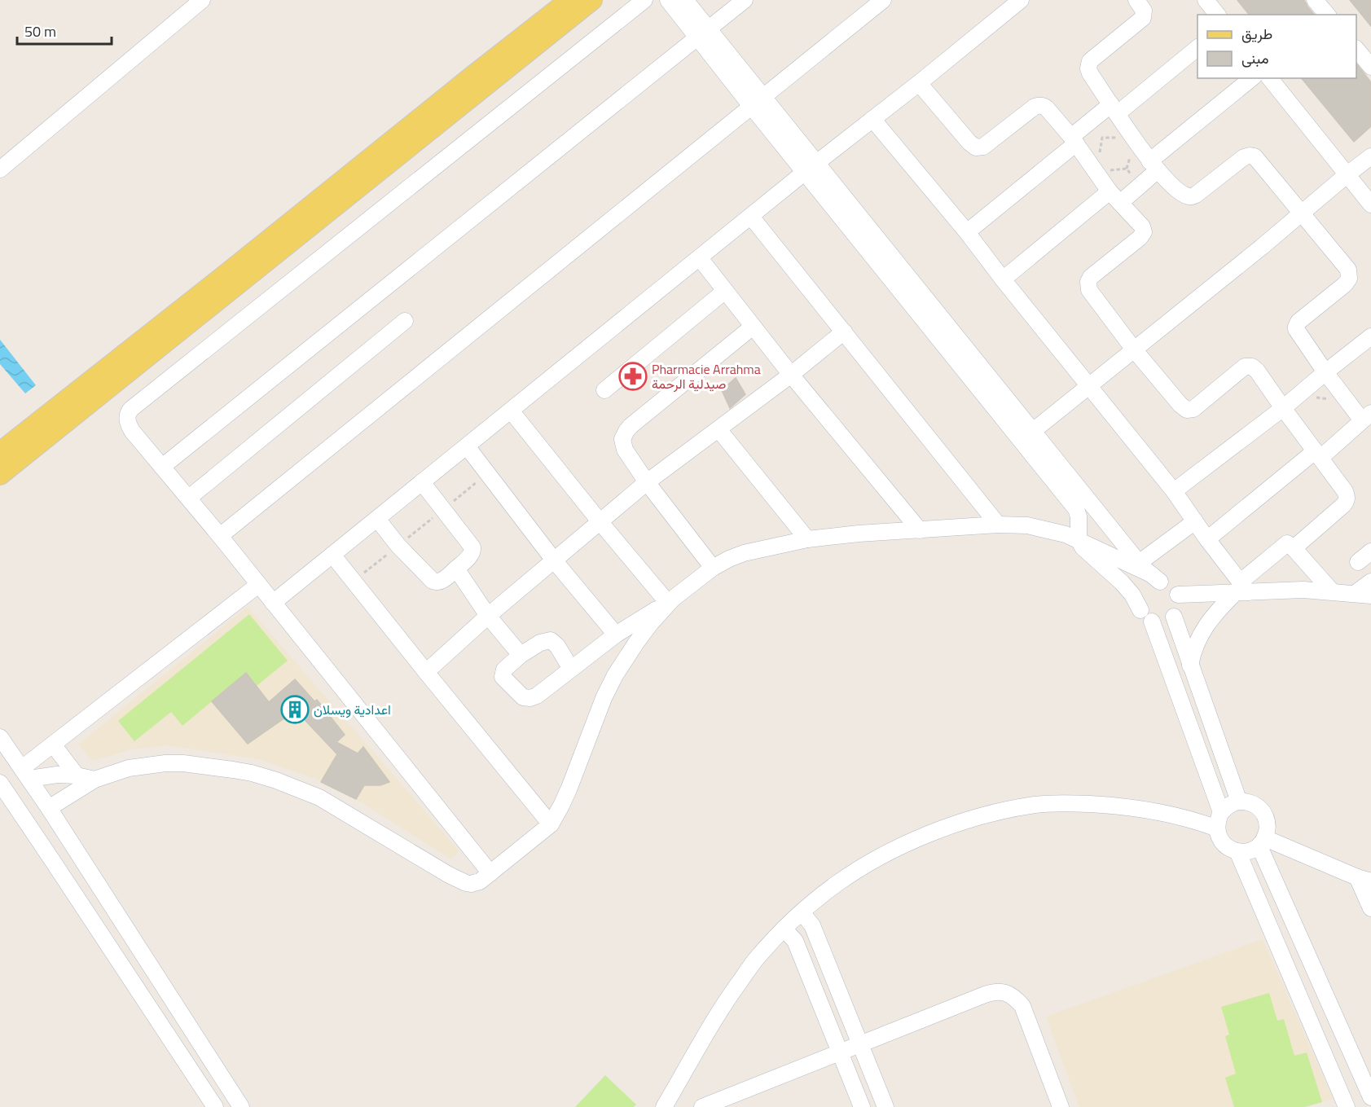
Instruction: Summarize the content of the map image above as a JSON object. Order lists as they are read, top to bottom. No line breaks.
{"places":{"pharmacy":["Pharmacie Arrahma صيدلية الرحمة"],"building":["اعدادية ويسلان"]},"legend":["طريق","مبنى"],"scale_bar":"50 m"}
